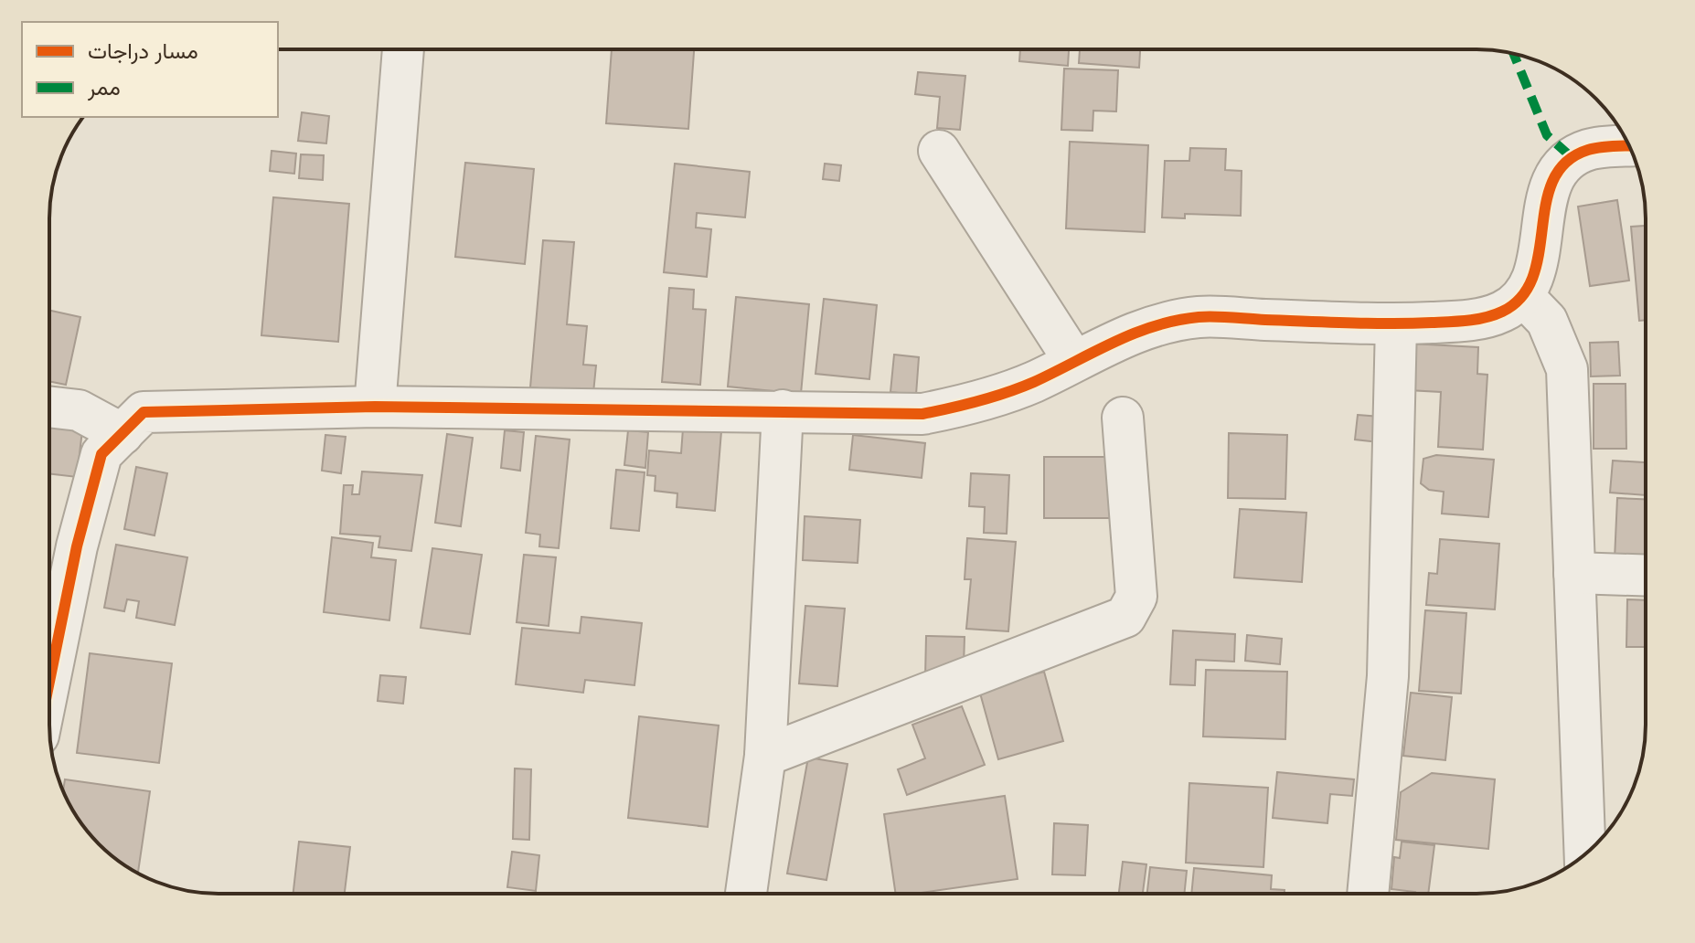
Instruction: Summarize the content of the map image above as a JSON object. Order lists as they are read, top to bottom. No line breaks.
{"legend":["مسار دراجات","ممر"]}
